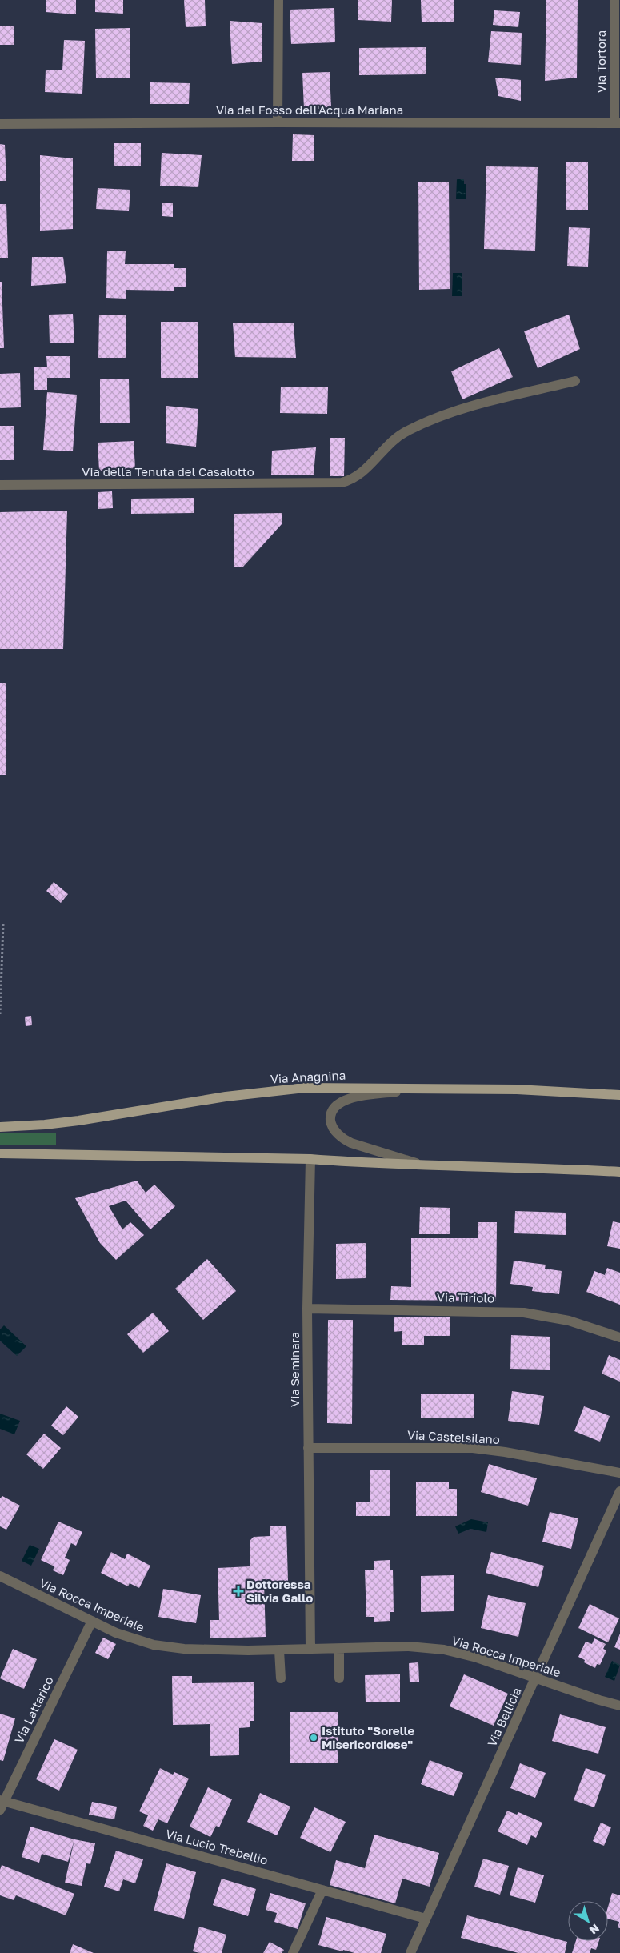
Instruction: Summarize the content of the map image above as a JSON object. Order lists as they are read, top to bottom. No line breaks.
{"streets":{"main road":["Via Anagnina"],"street":["Via Tortora","Via del Fosso dell'Acqua Mariana","Via della Tenuta del Casalotto","Via Tiriolo","Via Seminara","Via Castelsilano","Via Rocca Imperiale","Via Lattarico","Via Bellicia","Via Lucio Trebellio"]},"crossings":[["Via Tortora","Via del Fosso dell'Acqua Mariana"],["Via Tiriolo","Via Seminara"],["Via Seminara","Via Castelsilano"],["Via Seminara","Via Rocca Imperiale"],["Via Rocca Imperiale","Via Lattarico"],["Via Rocca Imperiale","Via Bellicia"],["Via Lattarico","Via Lucio Trebellio"],["Via Bellicia","Via Lucio Trebellio"]],"places":{"health":["Dottoressa Silvia Gallo"],"other":["Istituto \"Sorelle Misericordiose\""]},"north":"bottom right"}
